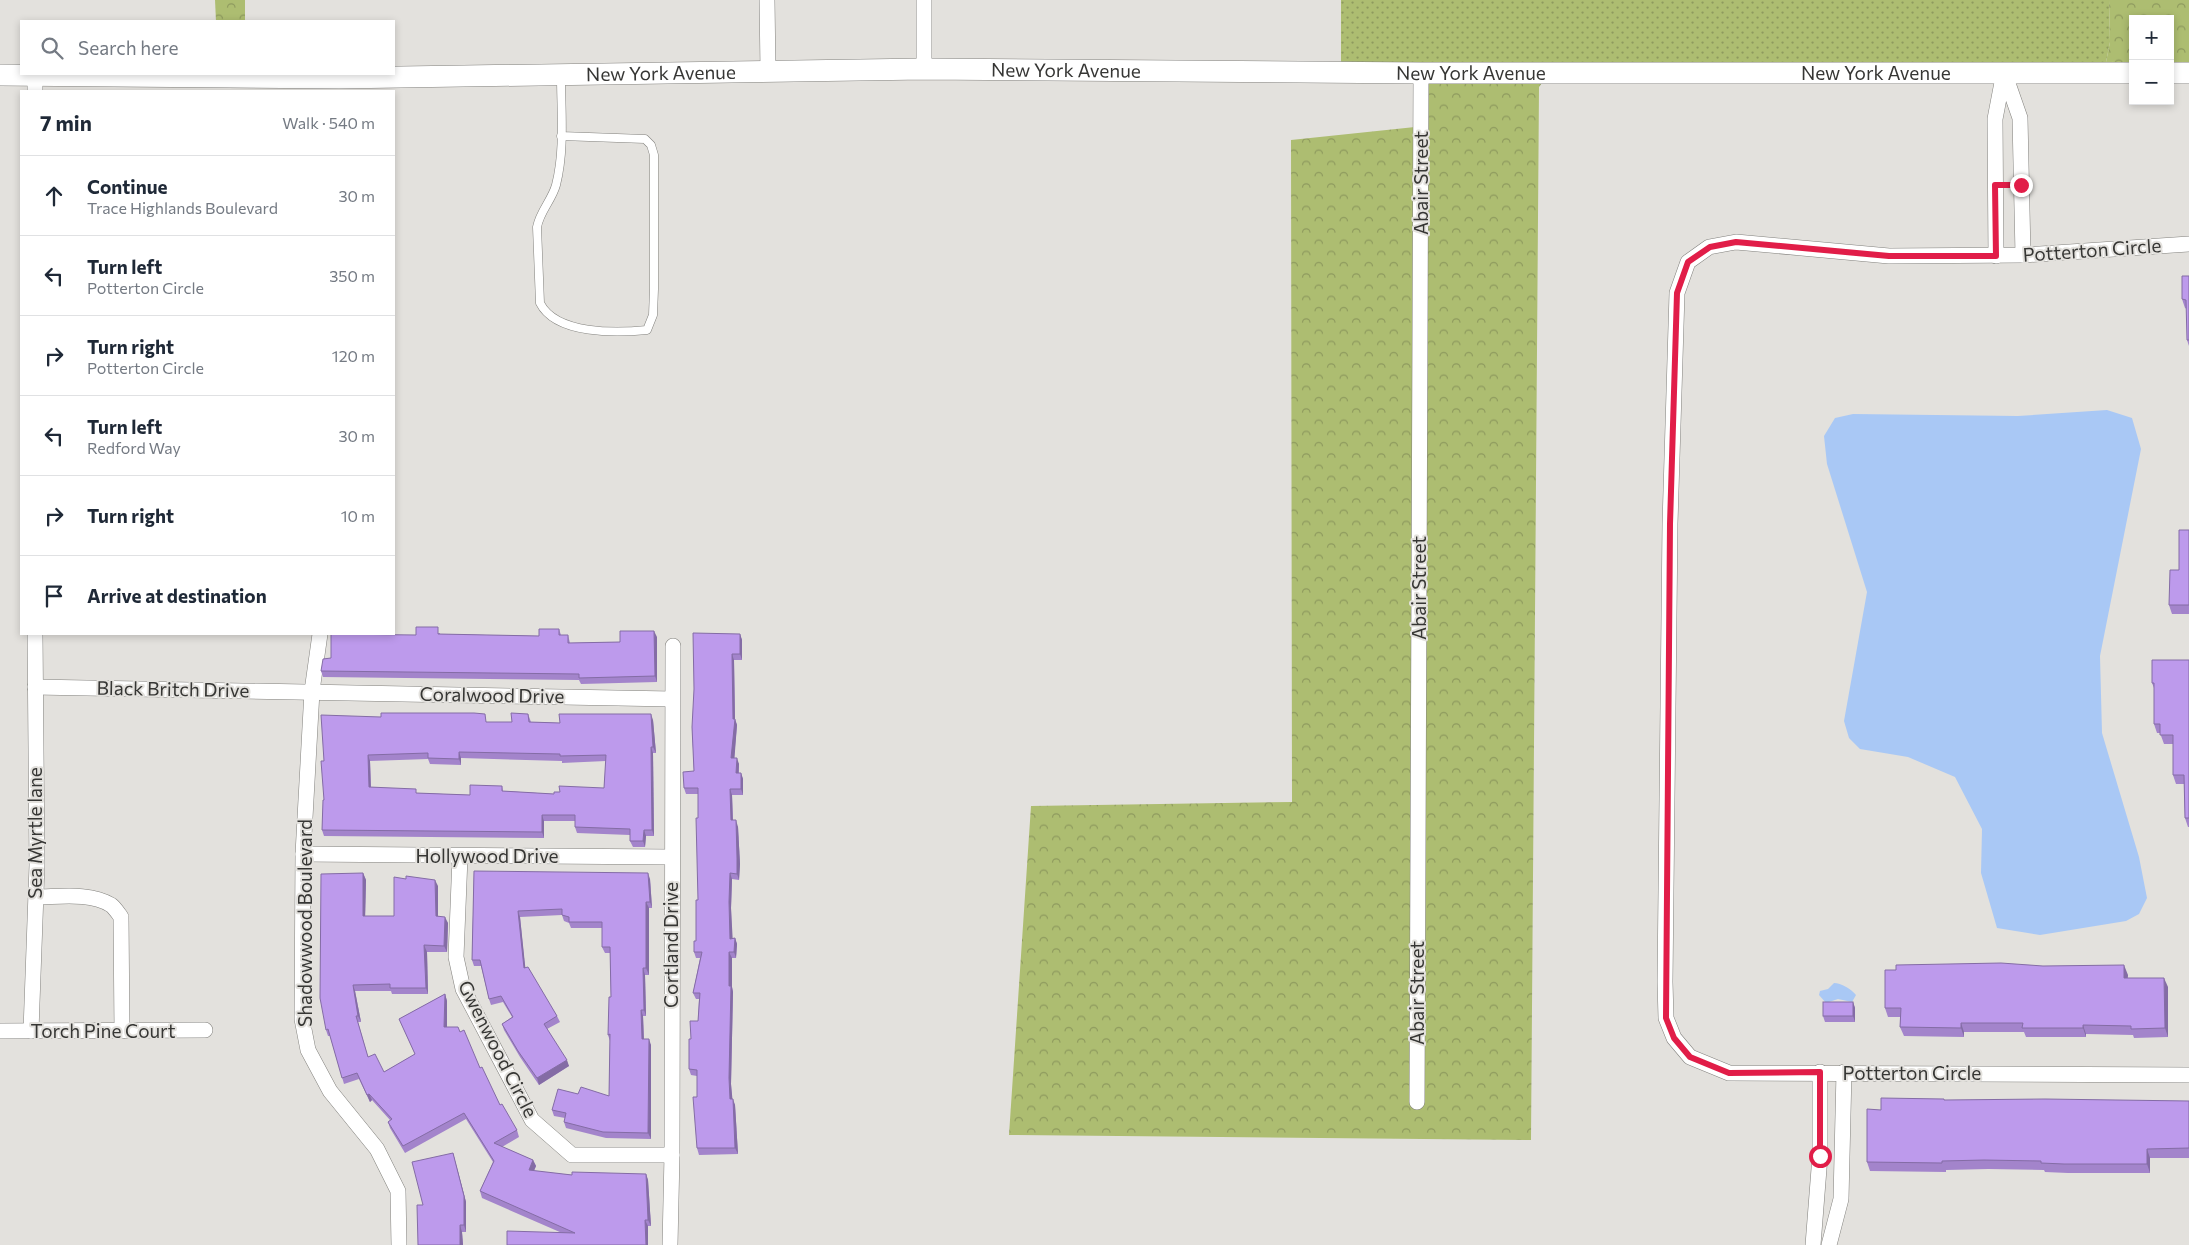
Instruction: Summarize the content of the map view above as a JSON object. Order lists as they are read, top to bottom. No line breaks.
{"streets":{"street":["New York Avenue","Abair Street","Potterton Circle","Black Britch Drive","Coralwood Drive","Sea Myrtle lane","Hollywood Drive","Shadowwood Boulevard","Cortland Drive","Torch Pine Court","Gwenwood Circle"]},"crossings":[["New York Avenue","Abair Street"],["Black Britch Drive","Coralwood Drive"],["Black Britch Drive","Sea Myrtle lane"],["Black Britch Drive","Shadowwood Boulevard"],["Coralwood Drive","Shadowwood Boulevard"],["Coralwood Drive","Cortland Drive"],["Sea Myrtle lane","Torch Pine Court"],["Hollywood Drive","Shadowwood Boulevard"],["Hollywood Drive","Cortland Drive"],["Hollywood Drive","Gwenwood Circle"],["Cortland Drive","Gwenwood Circle"]],"page":{"map_buttons":["+","−"],"search":"Search here","heading":["7 min","Walk · 540 m"],"list":[["Continue","Trace Highlands Boulevard","30 m"],["Turn left","Potterton Circle","350 m"],["Turn right","Potterton Circle","120 m"],["Turn left","Redford Way","30 m"],["Turn right","10 m"],"Arrive at destination"]}}
